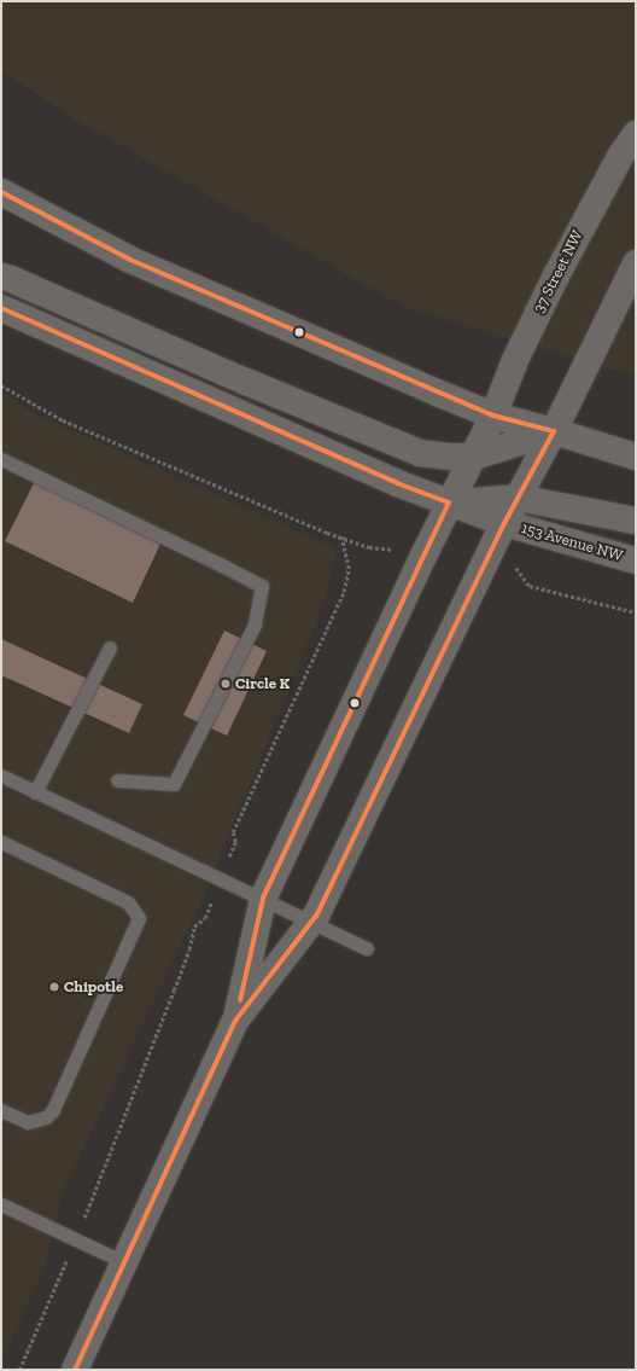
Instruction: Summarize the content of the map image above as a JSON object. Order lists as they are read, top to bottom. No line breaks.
{"streets":{"street":["37 Street NW","153 Avenue NW"]},"crossings":[["37 Street NW","153 Avenue NW"]],"places":["Circle K","Chipotle"]}
